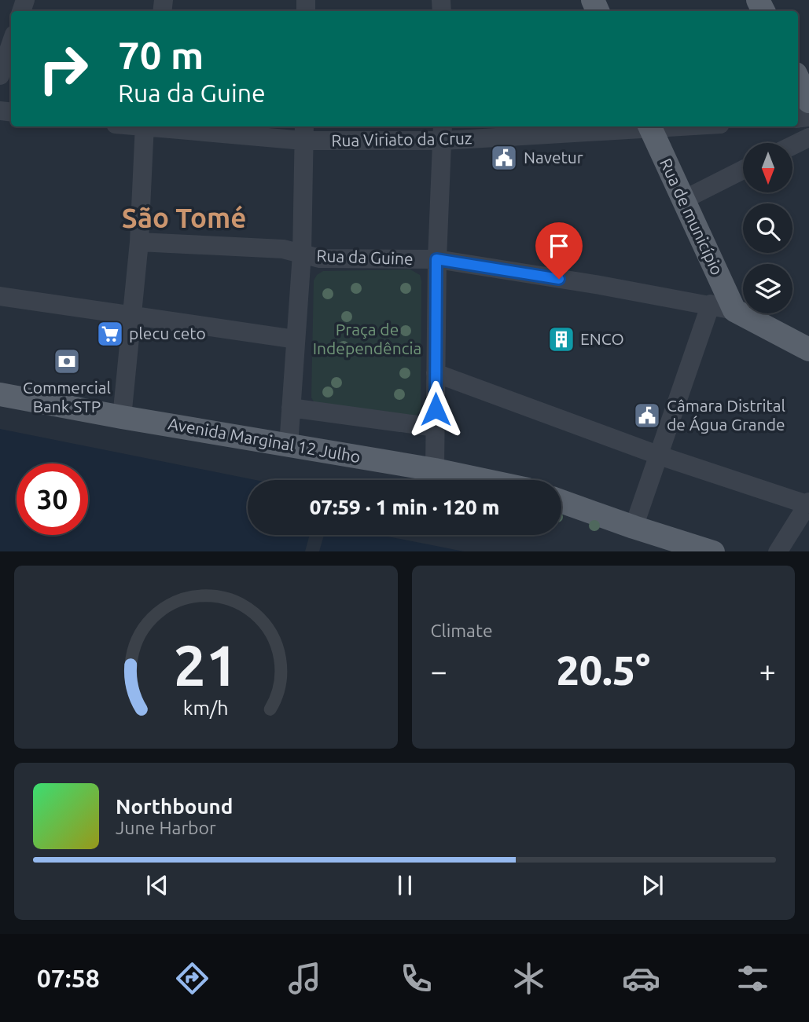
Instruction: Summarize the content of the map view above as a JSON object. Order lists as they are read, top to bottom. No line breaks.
{"streets":{"main road":["Rua de município","Rua da Guine","Avenida Marginal 12 Julho"],"street":["Rua Viriato da Cruz"]},"crossings":[["Rua Viriato da Cruz","Rua de município"],["Rua de município","Rua da Guine"]],"districts":["São Tomé"],"parks":["Praça de Independência"],"places":{"public building":["Navetur","Câmara Distrital de Água Grande"],"supermarket":["plecu ceto"],"building":["ENCO"],"bank":["Commercial Bank STP"]},"north":"bottom","page":{"turn":["70 m","Rua da Guine"],"limit":"30","trip":"07:59 · 1 min · 120 m","tile":"Climate","heat":["−","20.5°","+"],"song":["Northbound","June Harbor"],"tabs":"07:58","gauge":["21","km/h"]}}
